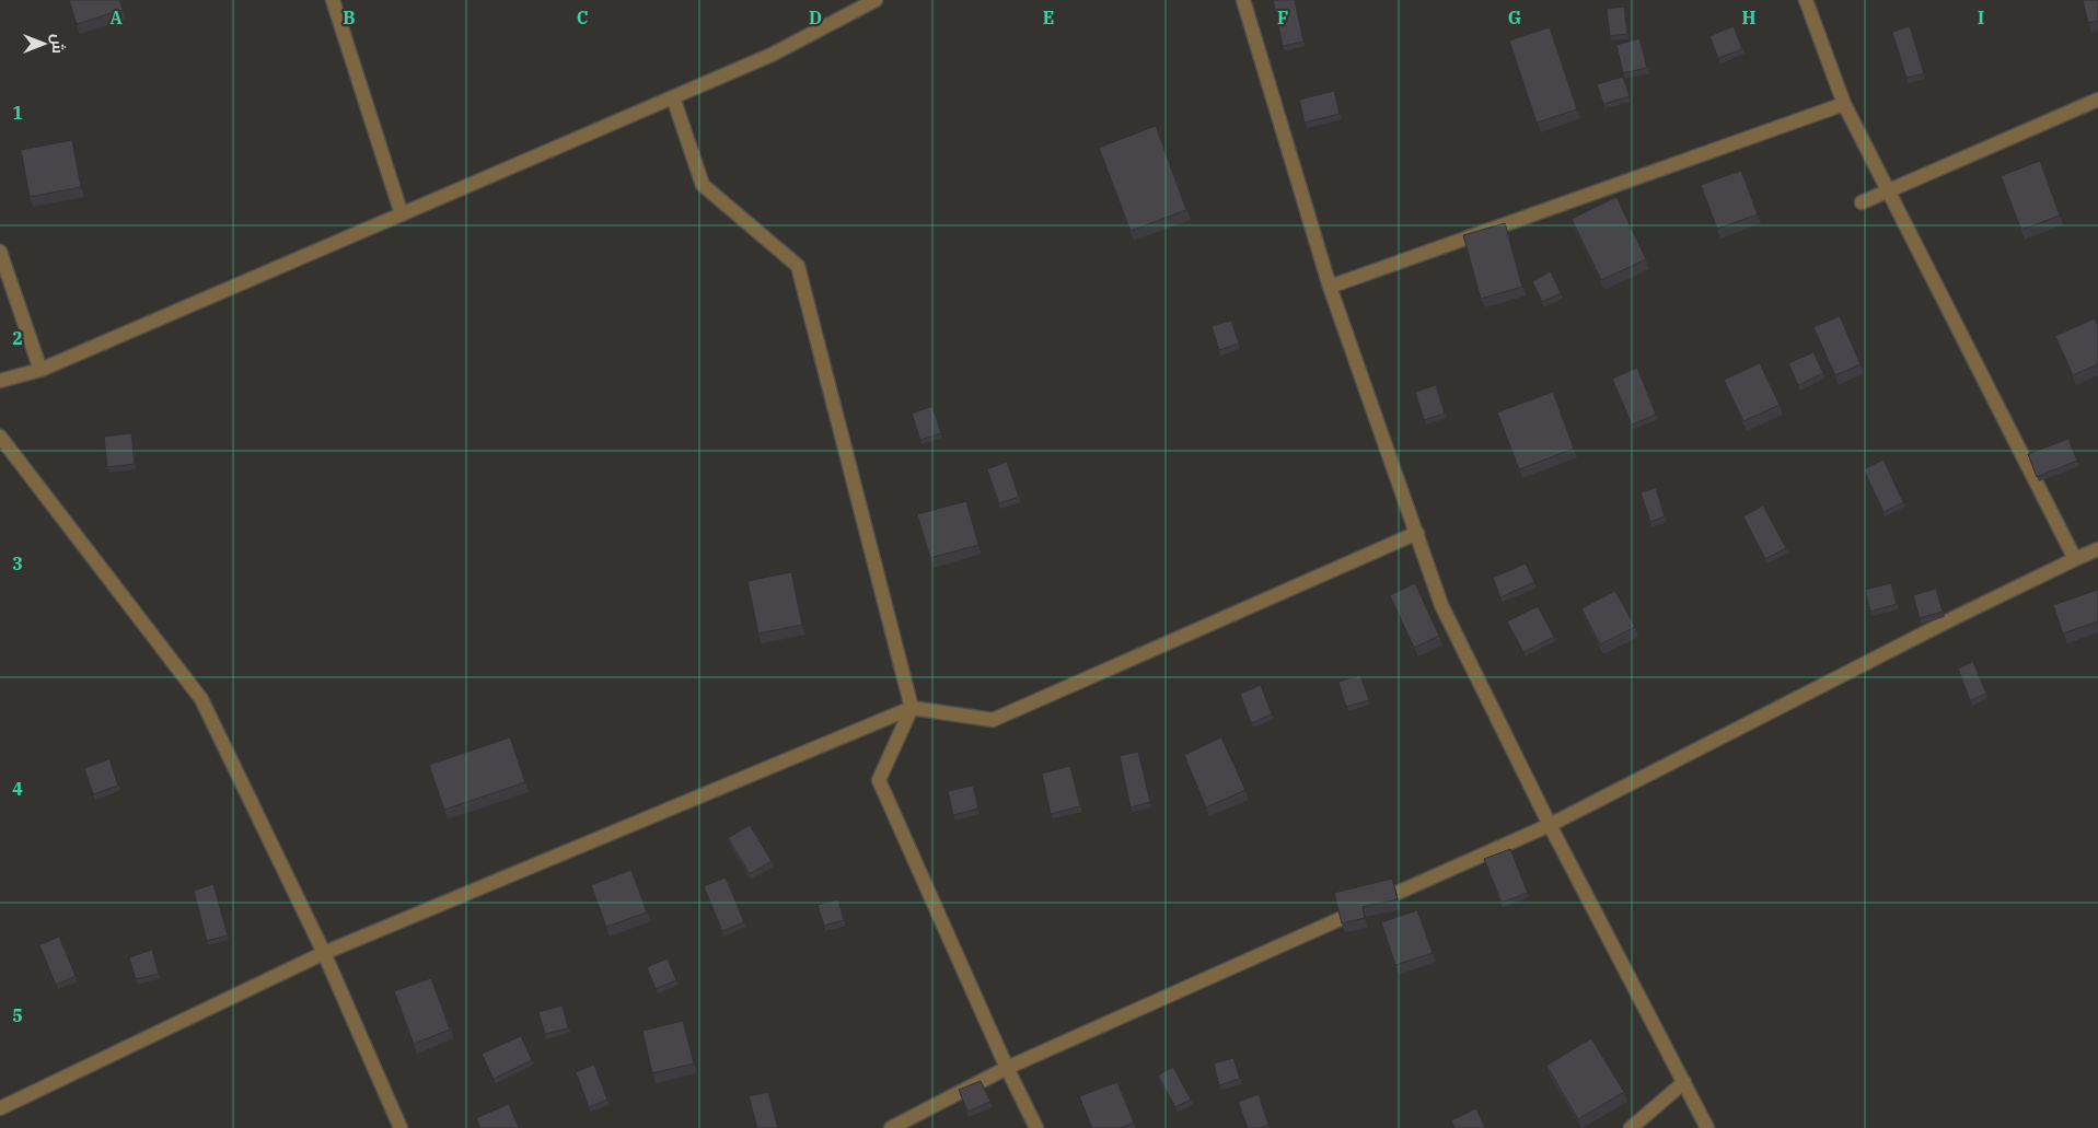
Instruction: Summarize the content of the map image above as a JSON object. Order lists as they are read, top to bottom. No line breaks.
{"north":"right","grid":{"columns":["A","B","C","D","E","F","G","H","I"],"rows":["1","2","3","4","5"]}}
